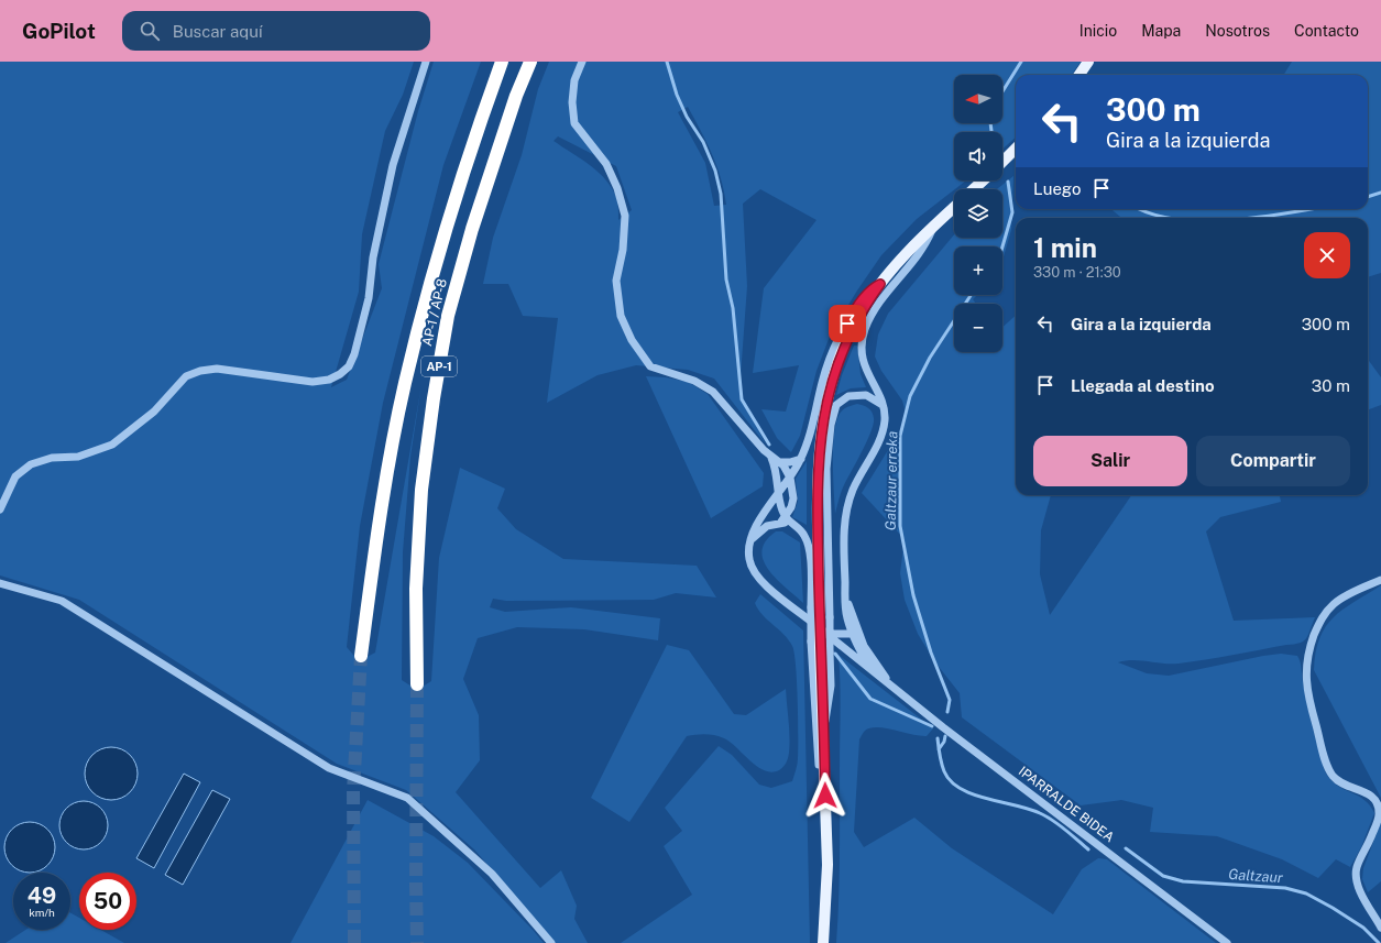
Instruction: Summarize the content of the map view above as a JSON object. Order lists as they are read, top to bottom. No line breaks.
{"streets":{"highway":["AP-1 / AP-8","AP-1"],"street":["IPARRALDE BIDEA"]},"water":["Galtzaur erreka","Galtzaur"],"north":"left","page":{"header":"GoPilot","search":"Buscar aquí","nav":["Inicio","Mapa","Nosotros","Contacto"],"map_buttons":["+","−"],"turn":["300 m","Gira a la izquierda"],"then":"Luego","heading":["1 min","330 m · 21:30"],"list":[{"name":"Gira a la izquierda","value":"300 m"},{"name":"Llegada al destino","value":"30 m"}],"buttons":["Salir","Compartir"],"speed":"49 km/h","limit":"50"}}
